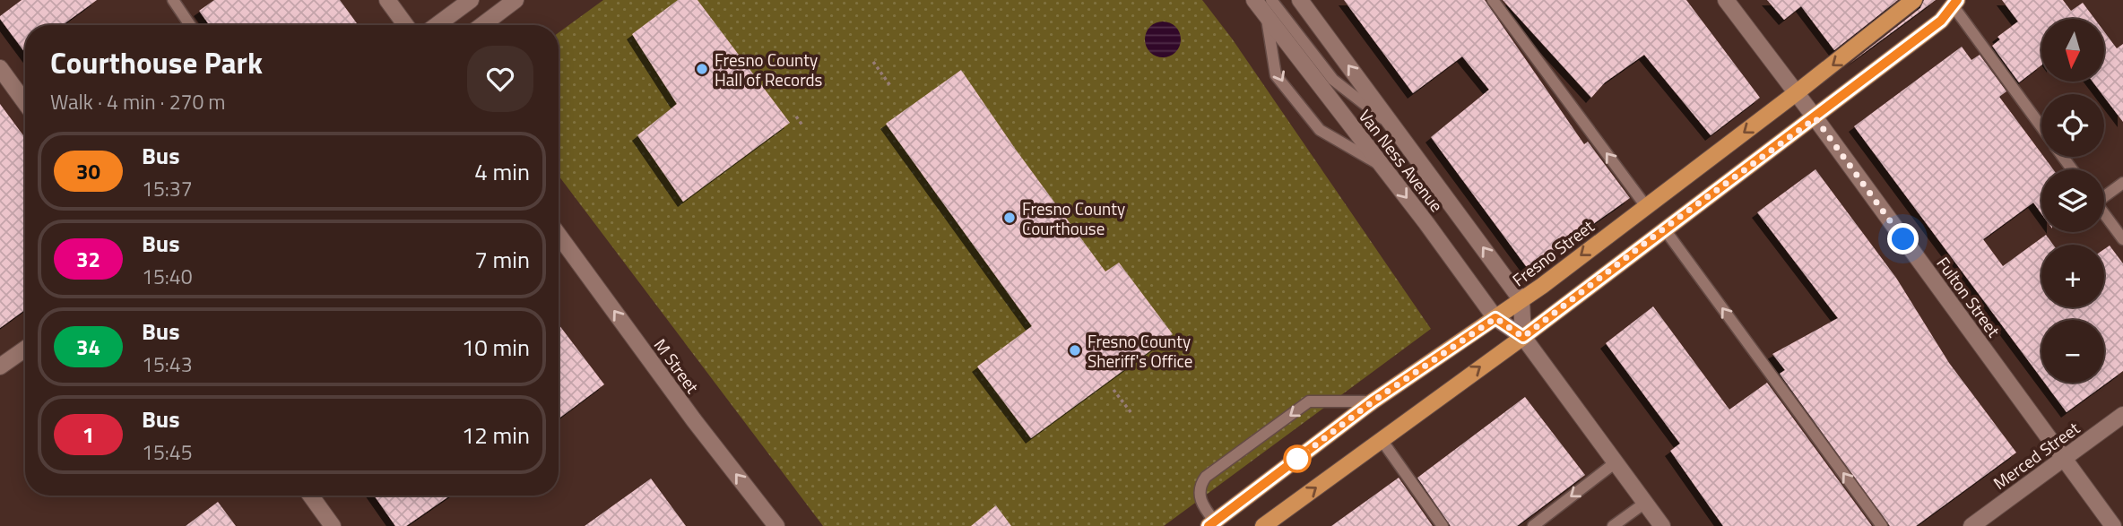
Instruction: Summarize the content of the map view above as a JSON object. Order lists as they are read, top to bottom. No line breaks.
{"streets":{"main road":["Van Ness Avenue","Fresno Street","Fulton Street","M Street","Merced Street"]},"crossings":[["Van Ness Avenue","Fresno Street"],["Fresno Street","Fulton Street"],["Fulton Street","Merced Street"]],"one_way":["M Street"],"places":["Fresno County Hall of Records","Fresno County Courthouse","Fresno County Sheriff's Office"],"lines":["bus line 30"],"north":"bottom","page":{"map_buttons":["+","−"],"heading":["Courthouse Park","Walk · 4 min · 270 m"],"list":[{"mark":"30","name":"Bus","note":"15:37","value":"4 min"},{"mark":"32","name":"Bus","note":"15:40","value":"7 min"},{"mark":"34","name":"Bus","note":"15:43","value":"10 min"},{"mark":"1","name":"Bus","note":"15:45","value":"12 min"}]}}
